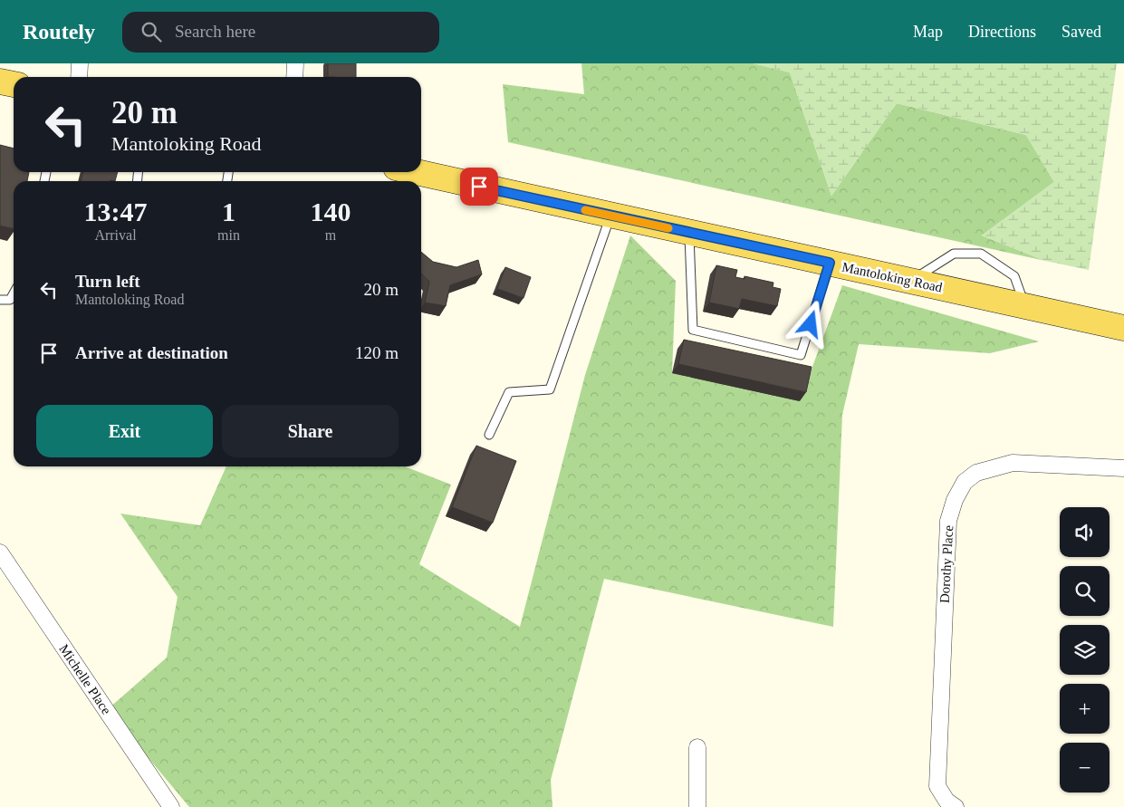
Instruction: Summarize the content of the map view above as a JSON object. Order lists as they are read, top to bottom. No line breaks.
{"streets":{"main road":["Mantoloking Road"],"street":["Dorothy Place","Michelle Place"]},"page":{"header":"Routely","search":"Search here","nav":["Map","Directions","Saved"],"turn":["20 m","Mantoloking Road"],"eta":["13:47","Arrival","1","min","140","m"],"list":[{"name":"Turn left","note":"Mantoloking Road","value":"20 m"},{"name":"Arrive at destination","value":"120 m"}],"buttons":["Exit","Share"],"map_buttons":["+","−"]}}
